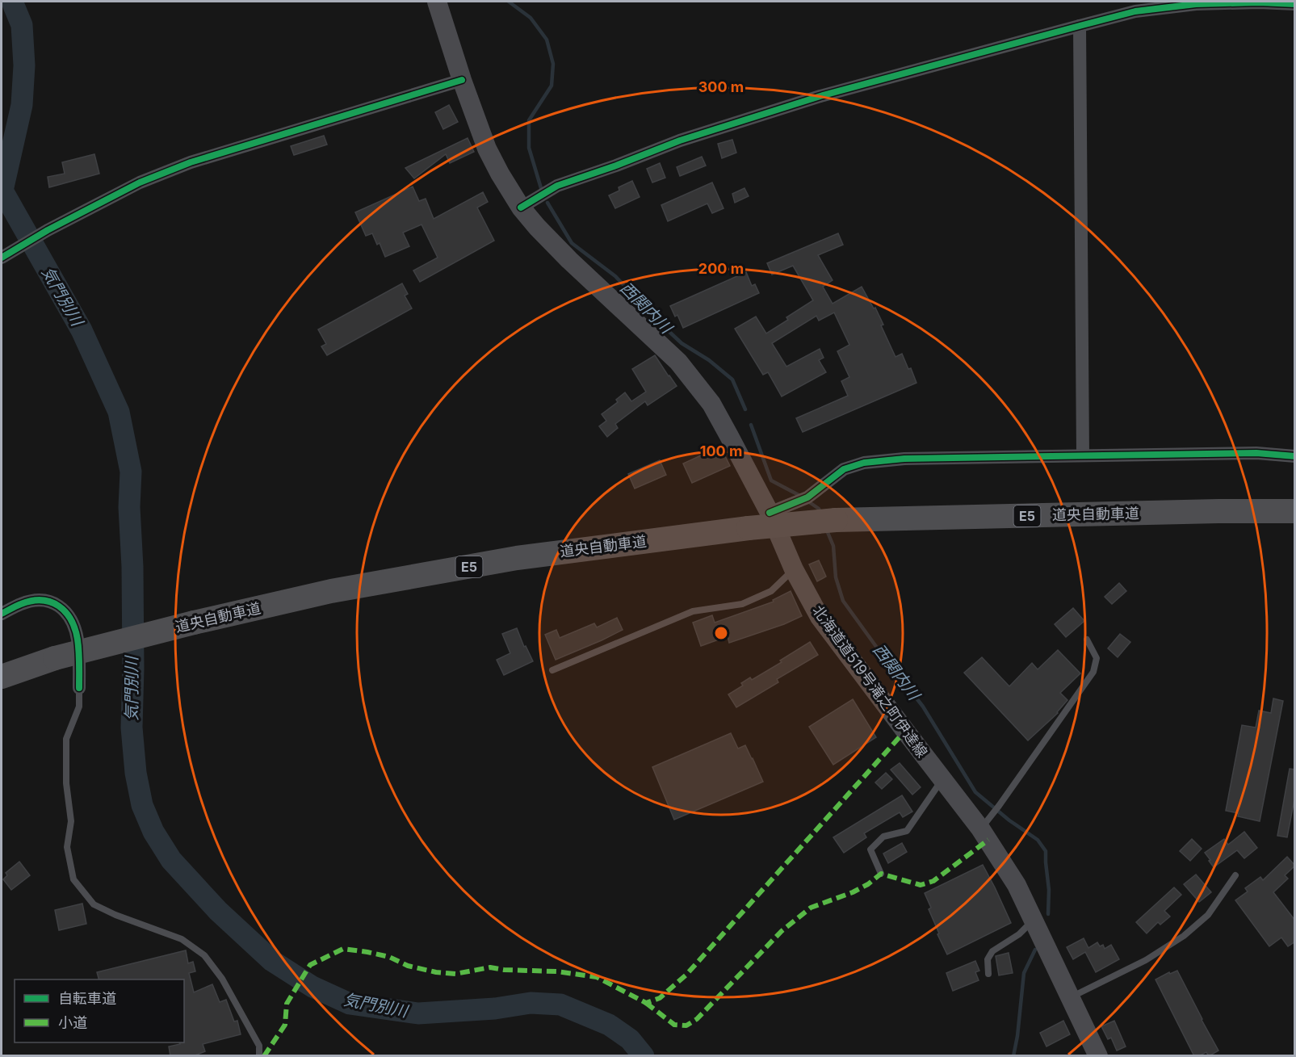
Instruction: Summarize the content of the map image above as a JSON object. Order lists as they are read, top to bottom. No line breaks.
{"streets":{"highway":["道央自動車道","E5"],"main road":["北海道道519号滝之町伊達線"]},"water":["気門別川","西関内川"],"legend":["自転車道","小道"],"rings":["300 m","200 m","100 m"]}
